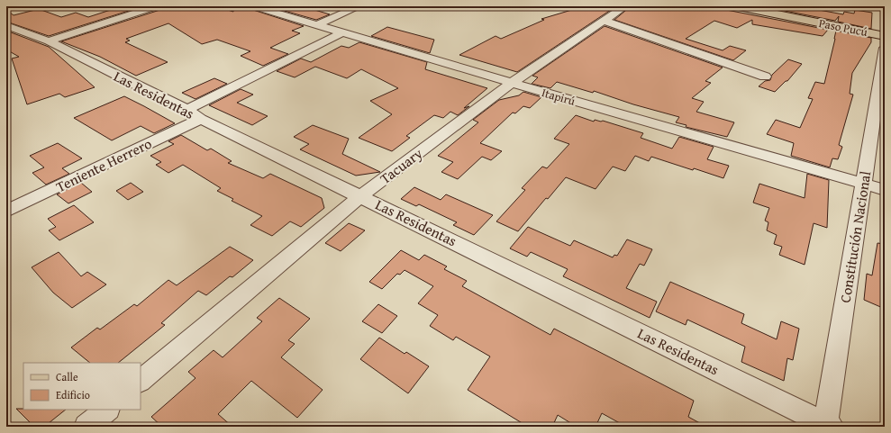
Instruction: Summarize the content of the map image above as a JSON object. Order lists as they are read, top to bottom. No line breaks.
{"streets":{"main road":["Paso Pucú"],"street":["Las Residentas","Itapirú","Teniente Herrero","Tacuary","Constitución Nacional"]},"crossings":[["Las Residentas","Teniente Herrero"],["Las Residentas","Tacuary"],["Las Residentas","Constitución Nacional"],["Itapirú","Teniente Herrero"],["Itapirú","Tacuary"],["Itapirú","Constitución Nacional"]],"legend":["Calle","Edificio"]}
